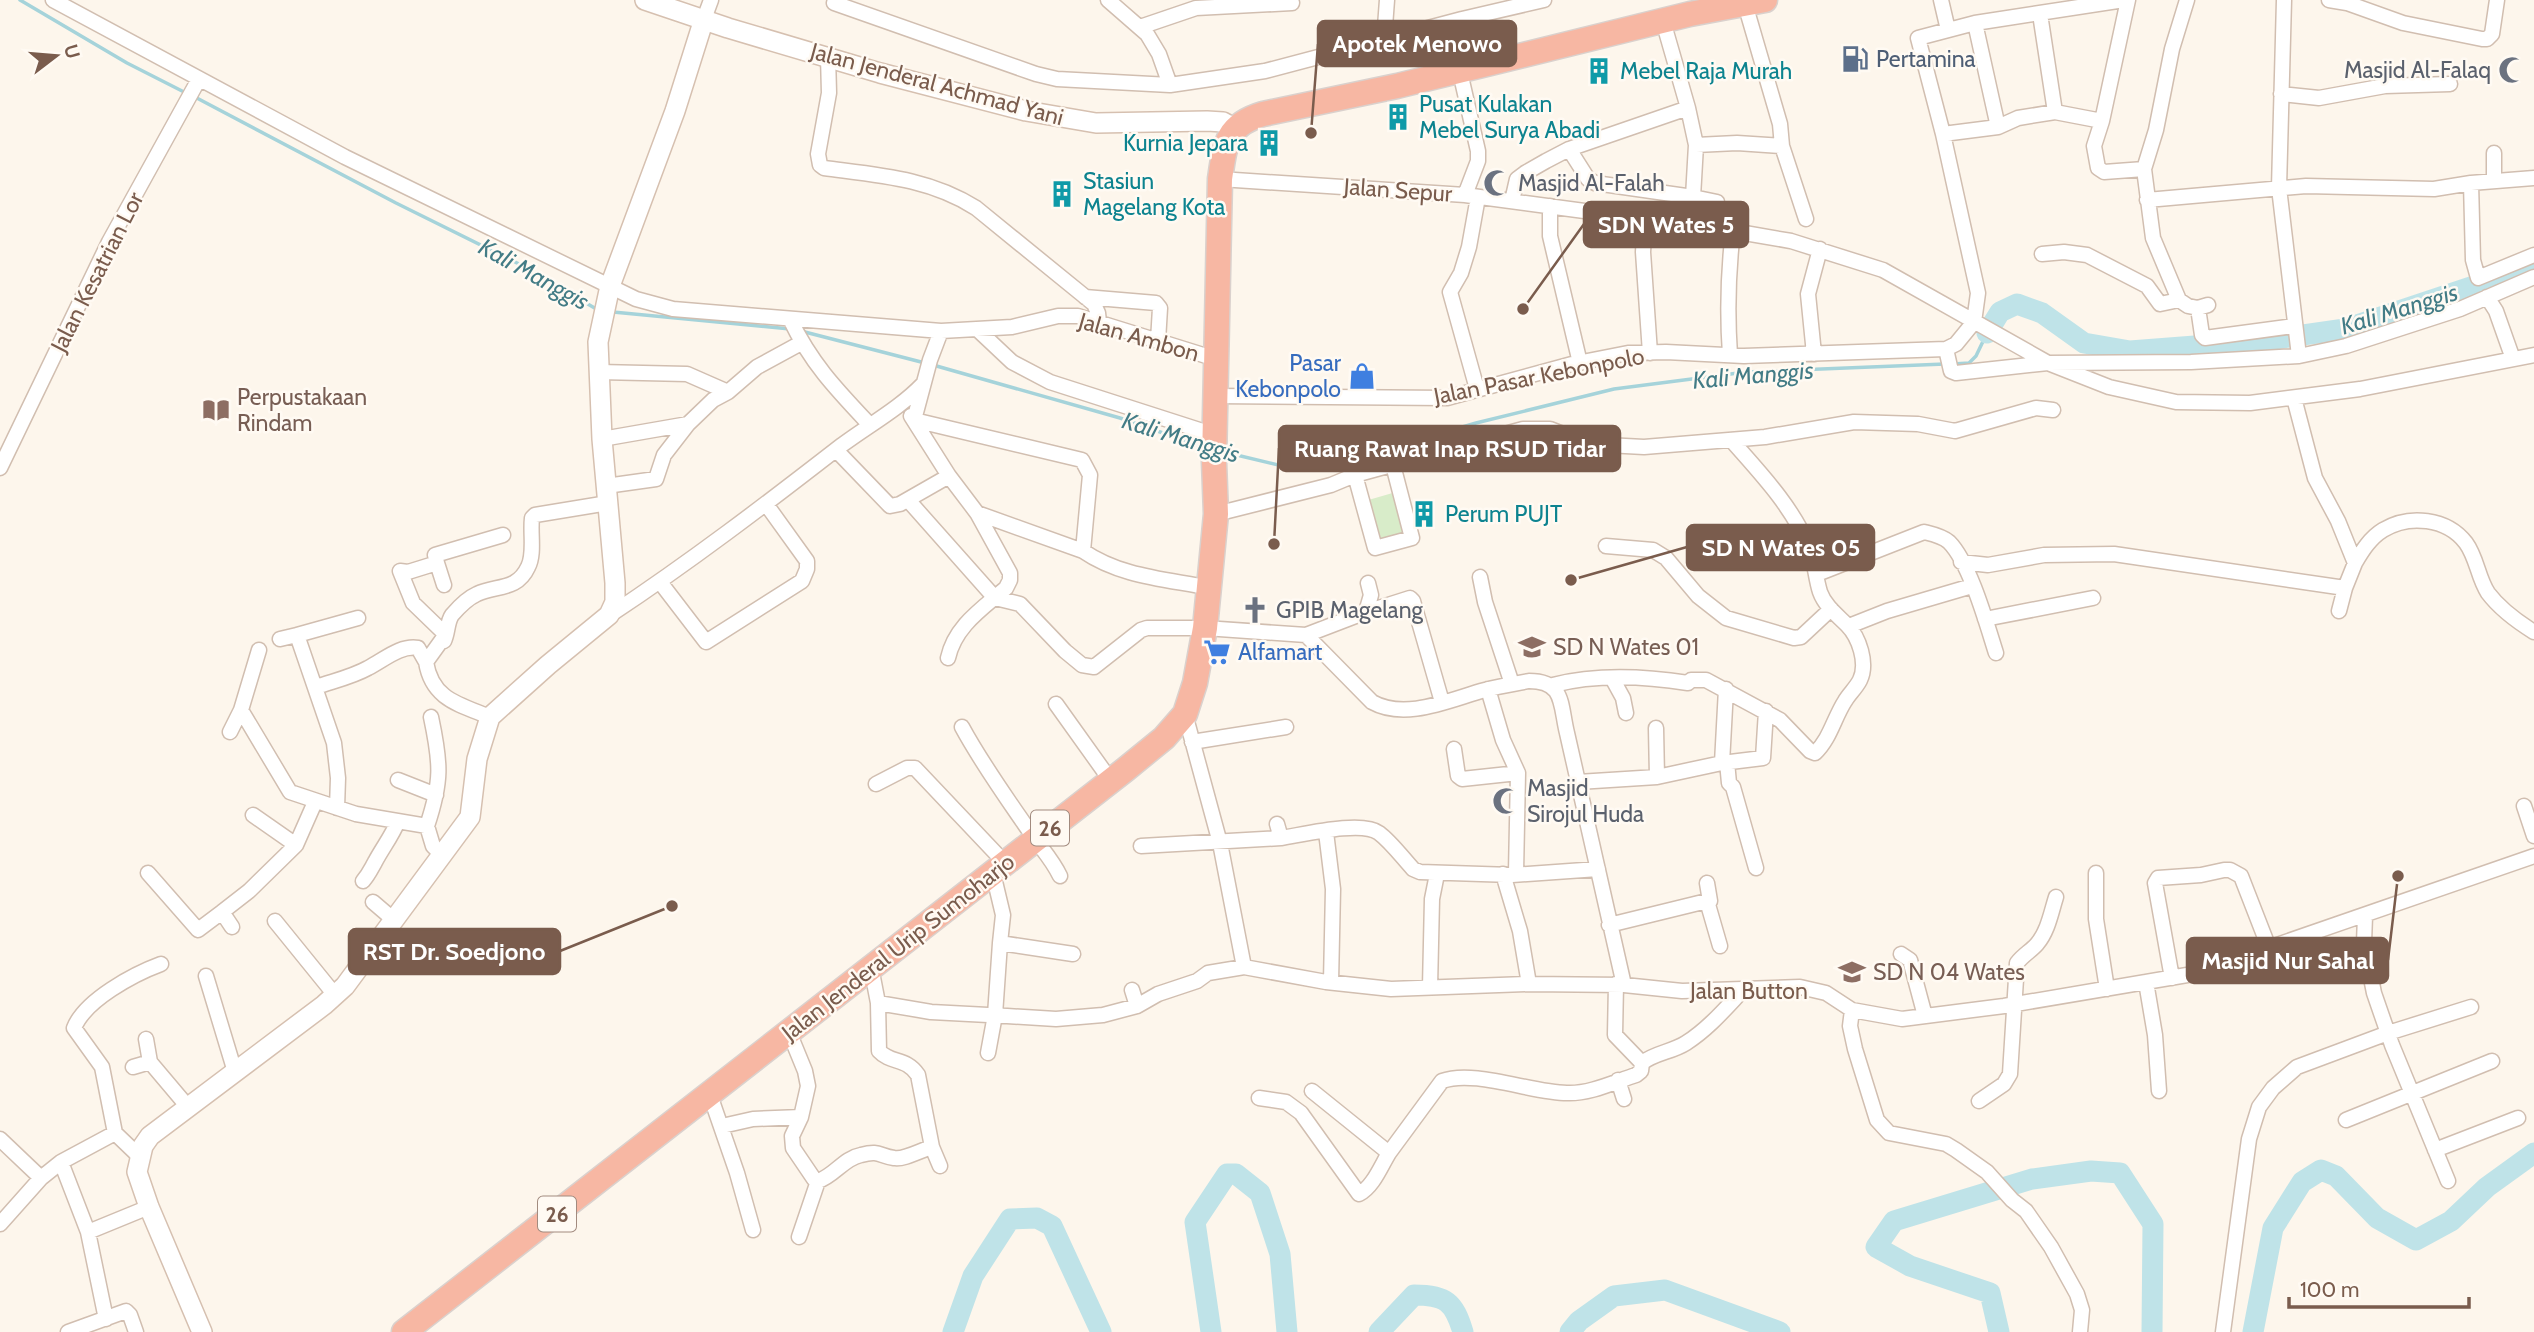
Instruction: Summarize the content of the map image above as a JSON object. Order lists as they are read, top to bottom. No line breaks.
{"streets":{"highway":["26","Jalan Jenderal Urip Sumoharjo"],"street":["Jalan Jenderal Achmad Yani","Jalan Sepur","Jalan Kesatrian Lor","Jalan Ambon","Jalan Pasar Kebonpolo","Jalan Button"]},"crossings":[["Jalan Jenderal Achmad Yani","Jalan Jenderal Urip Sumoharjo"],["Jalan Sepur","Jalan Pasar Kebonpolo"],["Jalan Sepur","Jalan Jenderal Urip Sumoharjo"],["Jalan Kesatrian Lor","Jalan Ambon"],["Jalan Ambon","Jalan Jenderal Urip Sumoharjo"],["Jalan Pasar Kebonpolo","Jalan Jenderal Urip Sumoharjo"]],"water":["Kali Manggis"],"places":{"fuel station":["Pertamina"],"mosque":["Masjid Al-Falaq","Masjid Al-Falah","Masjid Sirojul Huda"],"building":["Mebel Raja Murah","Pusat Kulakan Mebel Surya Abadi","Kurnia Jepara","Stasiun Magelang Kota","Perum PUJT"],"other":["Apotek Menowo","SDN Wates 5","Ruang Rawat Inap RSUD Tidar","SD N Wates 05","Masjid Nur Sahal","RST Dr. Soedjono"],"shop":["Pasar Kebonpolo"],"library":["Perpustakaan Rindam"],"church":["GPIB Magelang"],"school or university":["SD N Wates 01","SD N 04 Wates"],"supermarket":["Alfamart"]},"scale_bar":"100 m","north":"right"}
